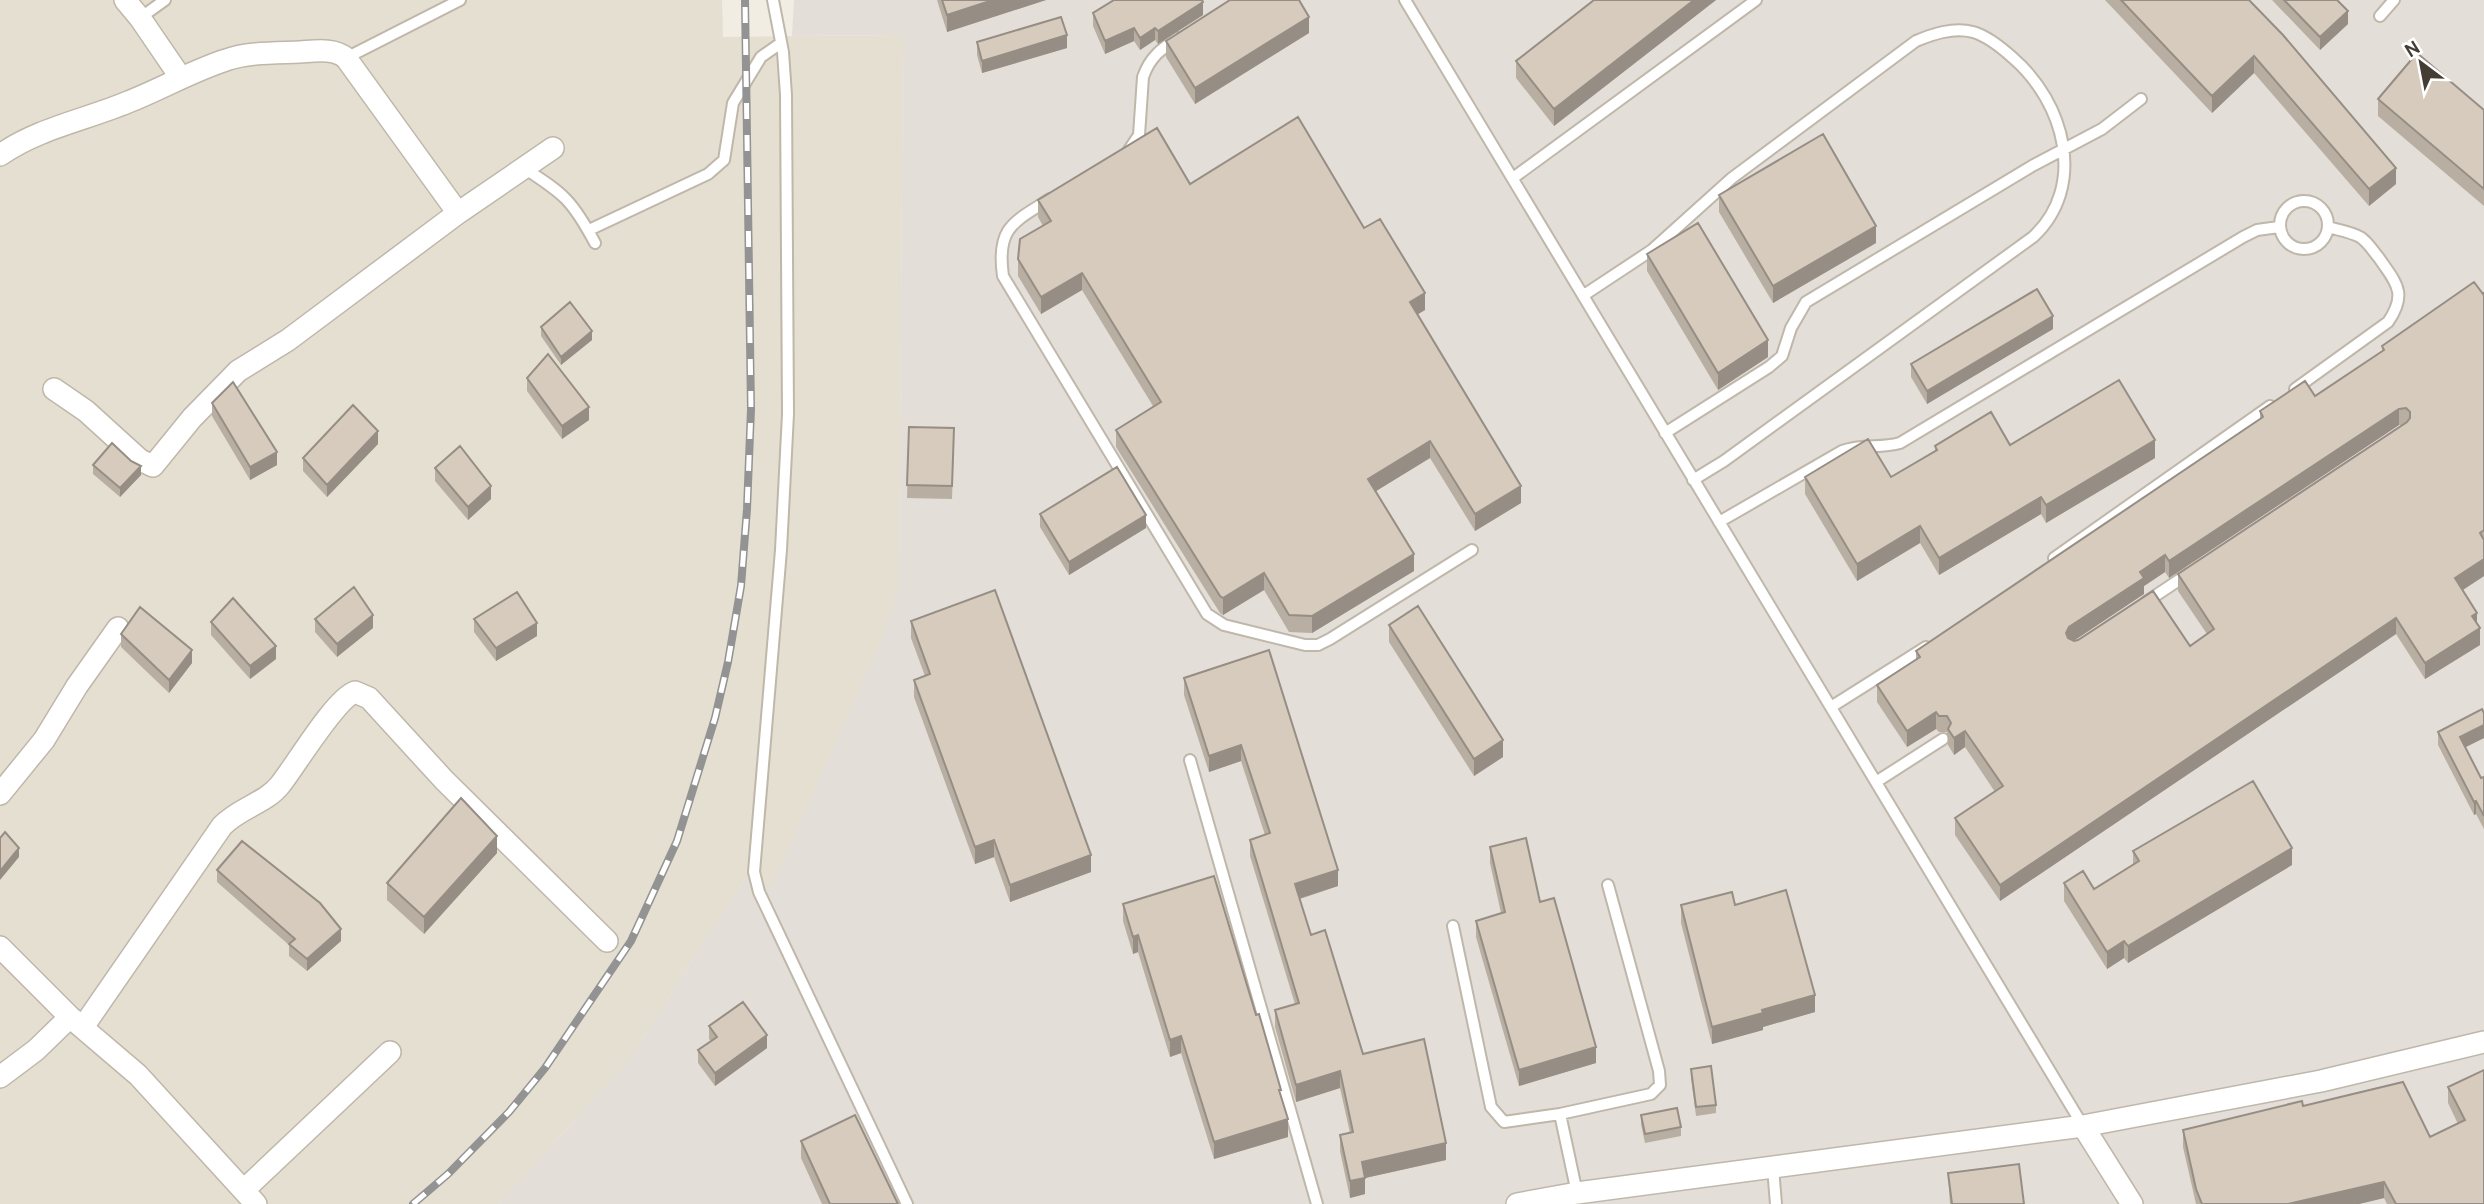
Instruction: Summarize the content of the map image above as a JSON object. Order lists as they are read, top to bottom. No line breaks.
{"north":"top left"}
